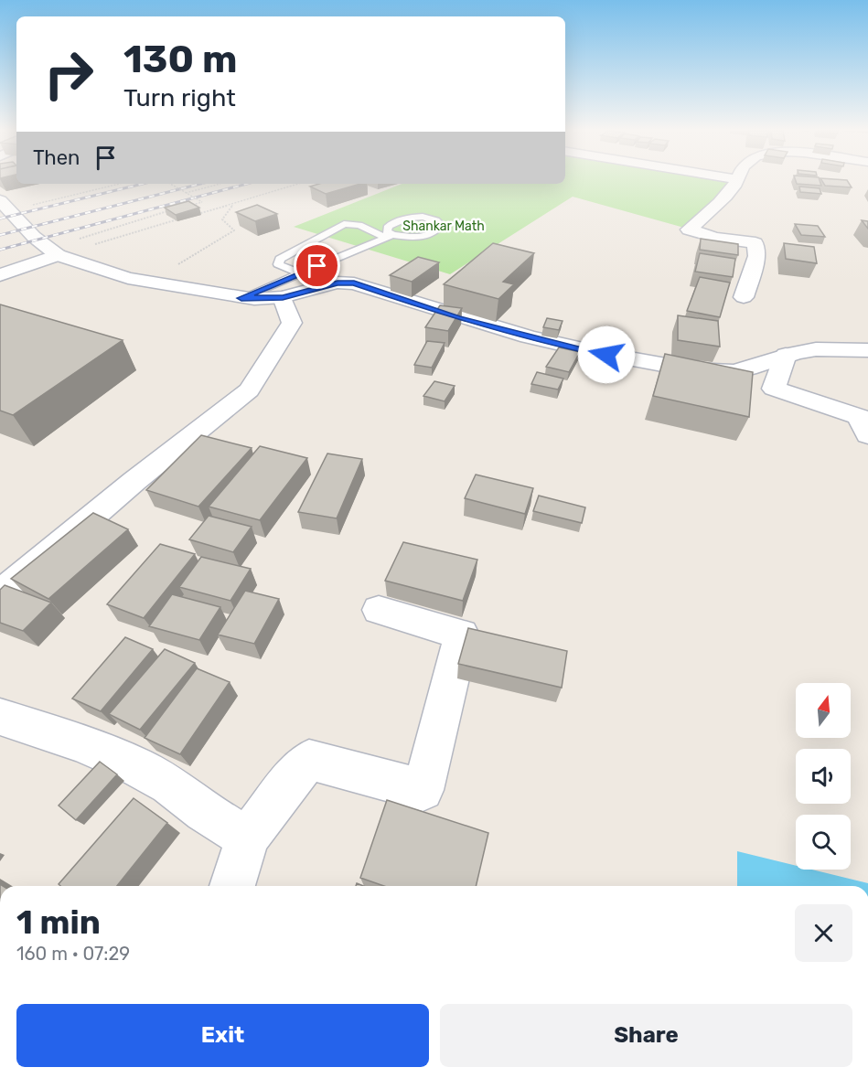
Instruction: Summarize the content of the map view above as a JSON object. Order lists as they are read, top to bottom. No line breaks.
{"parks":["Shankar Math"],"north":"top","page":{"turn":["130 m","Turn right"],"then":"Then","heading":["1 min","160 m · 07:29"],"buttons":["Exit","Share"]}}
